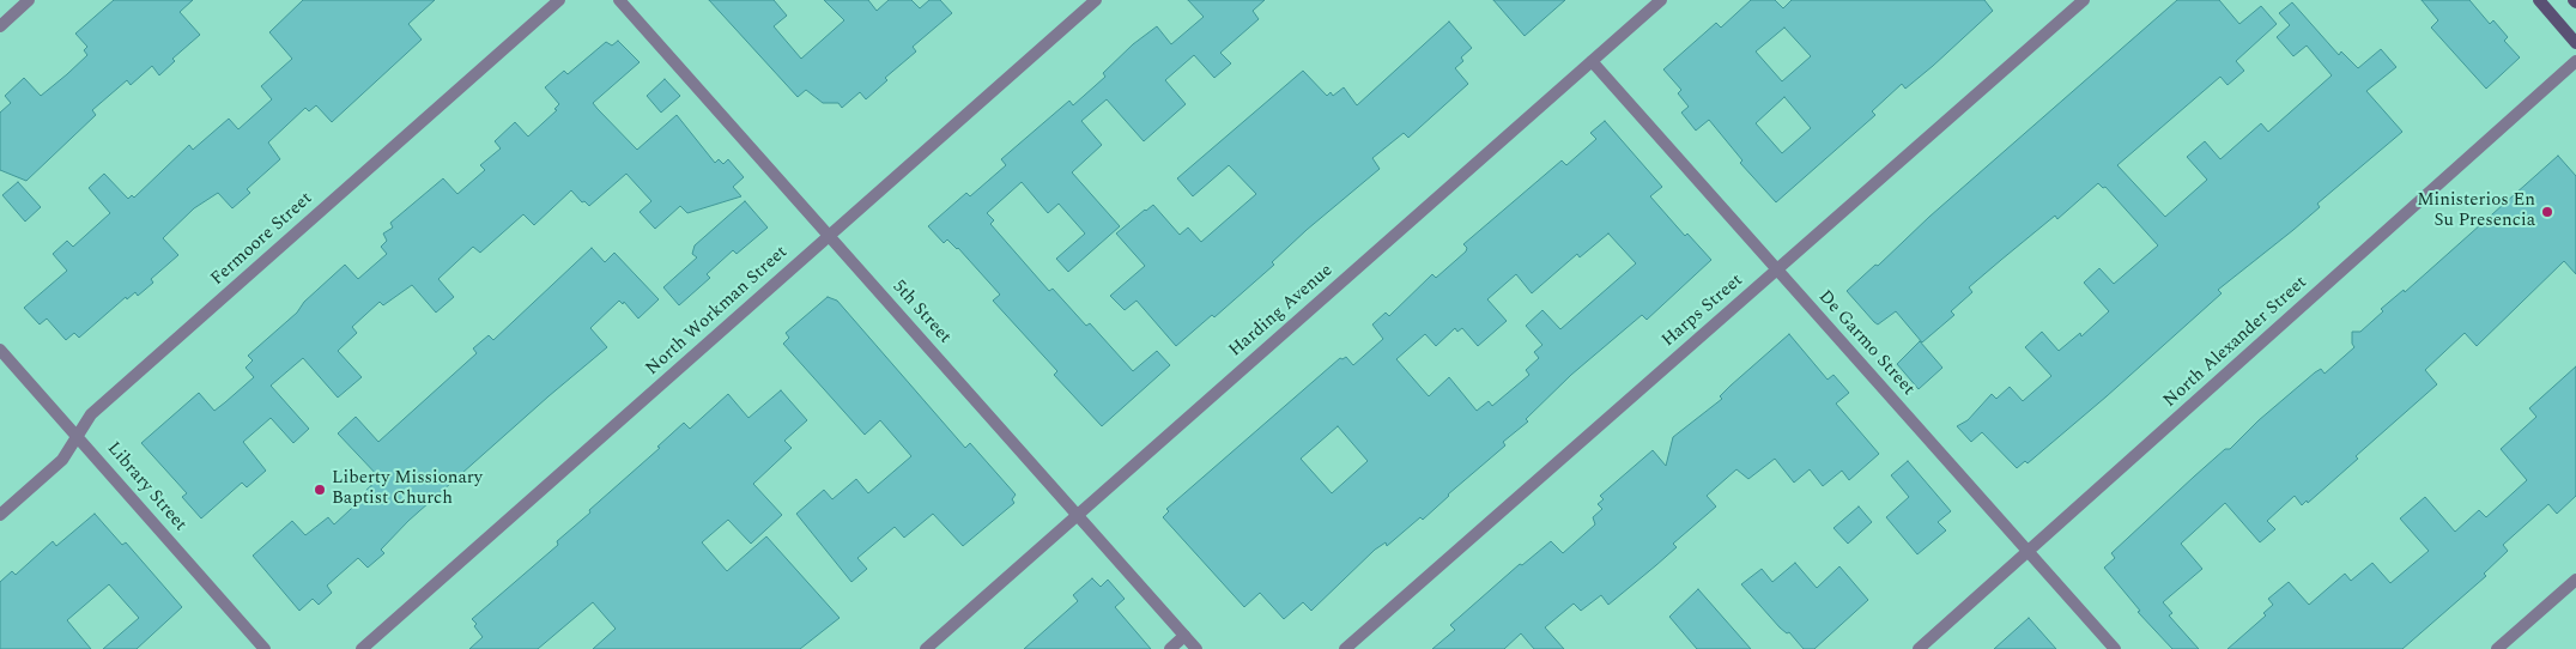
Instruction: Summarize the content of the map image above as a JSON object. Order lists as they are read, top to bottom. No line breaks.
{"streets":{"street":["Fermoore Street","North Workman Street","Harding Avenue","Harps Street","5th Street","North Alexander Street","De Garmo Street","Library Street"]},"crossings":[["Fermoore Street","Library Street"],["North Workman Street","5th Street"],["Harding Avenue","5th Street"],["Harding Avenue","De Garmo Street"],["Harps Street","De Garmo Street"],["North Alexander Street","De Garmo Street"]],"places":["Ministerios En Su Presencia","Liberty Missionary Baptist Church"]}
